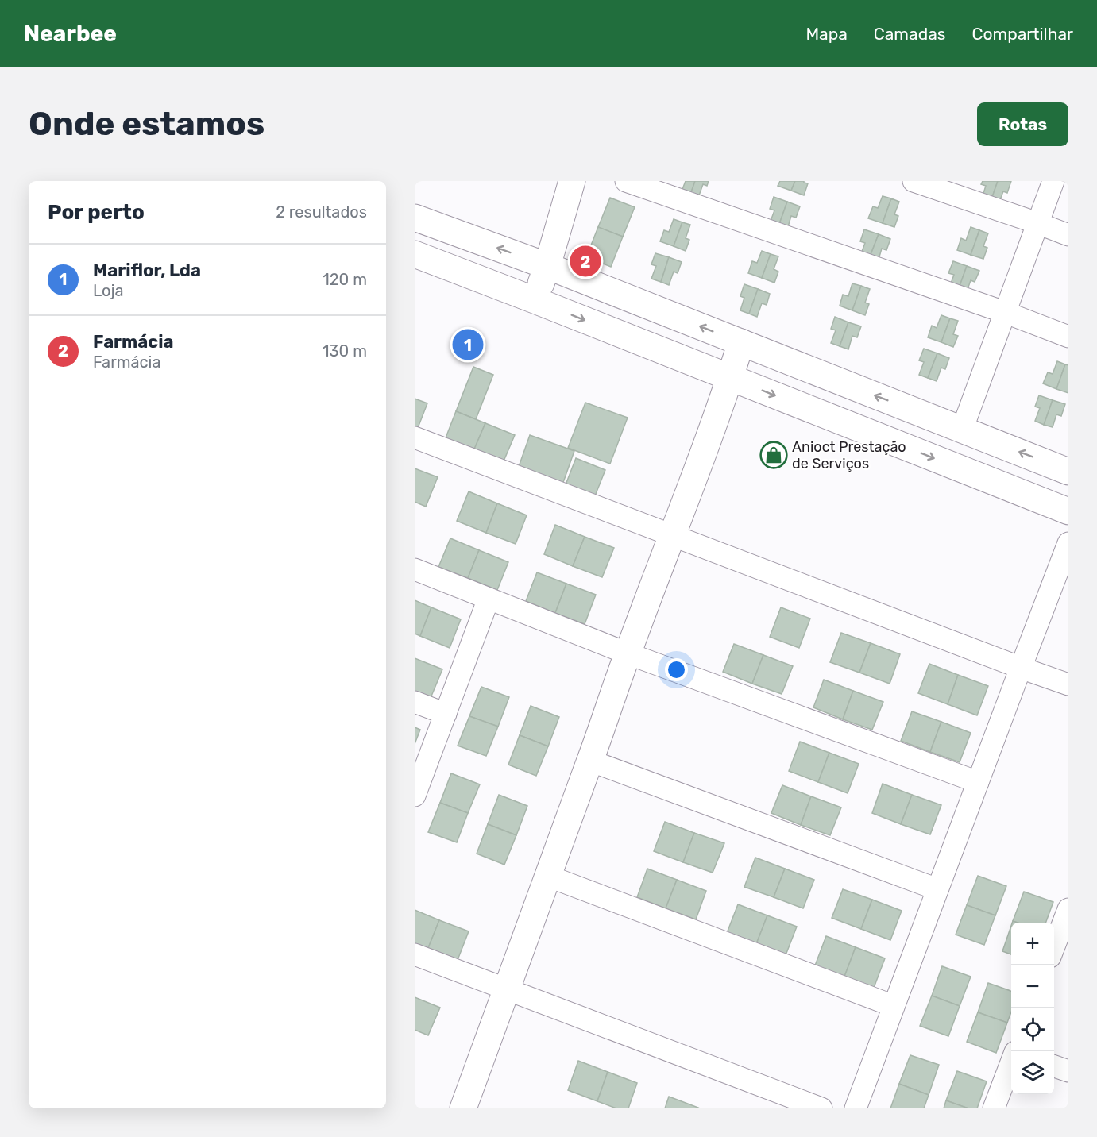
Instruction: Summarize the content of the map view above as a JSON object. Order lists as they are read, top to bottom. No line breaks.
{"places":{"shop":["Anioct Prestação de Serviços"]},"page":{"header":"Nearbee","nav":["Mapa","Camadas","Compartilhar"],"buttons":"Rotas","title":"Onde estamos","heading":["Por perto","2 resultados"],"list":[{"mark":"1","name":"Mariflor, Lda","note":"Loja","value":"120 m"},{"mark":"2","name":"Farmácia","note":"Farmácia","value":"130 m"}],"pins":["2","1"],"map_buttons":["+","−"]}}
